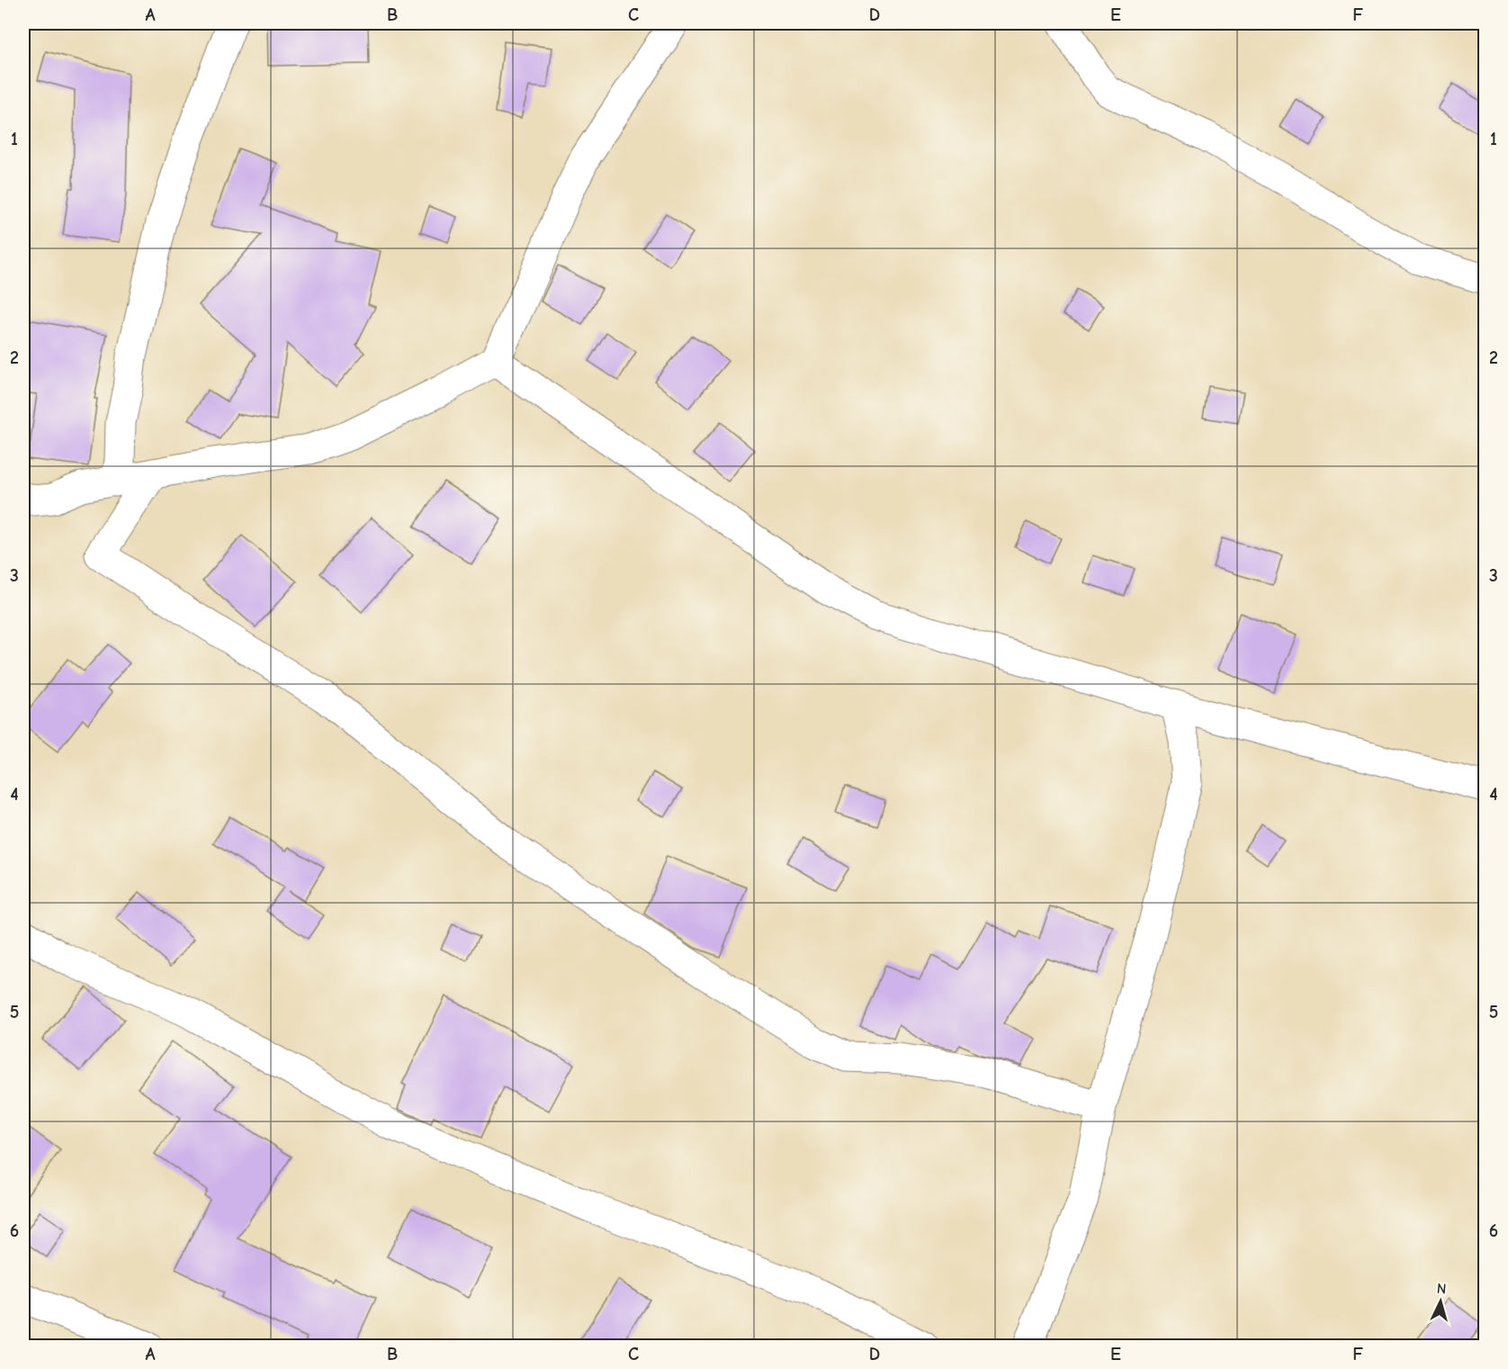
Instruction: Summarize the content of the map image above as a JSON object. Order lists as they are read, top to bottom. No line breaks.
{"north":"top","grid":{"columns":["A","B","C","D","E","F"],"rows":["1","2","3","4","5","6"]}}
